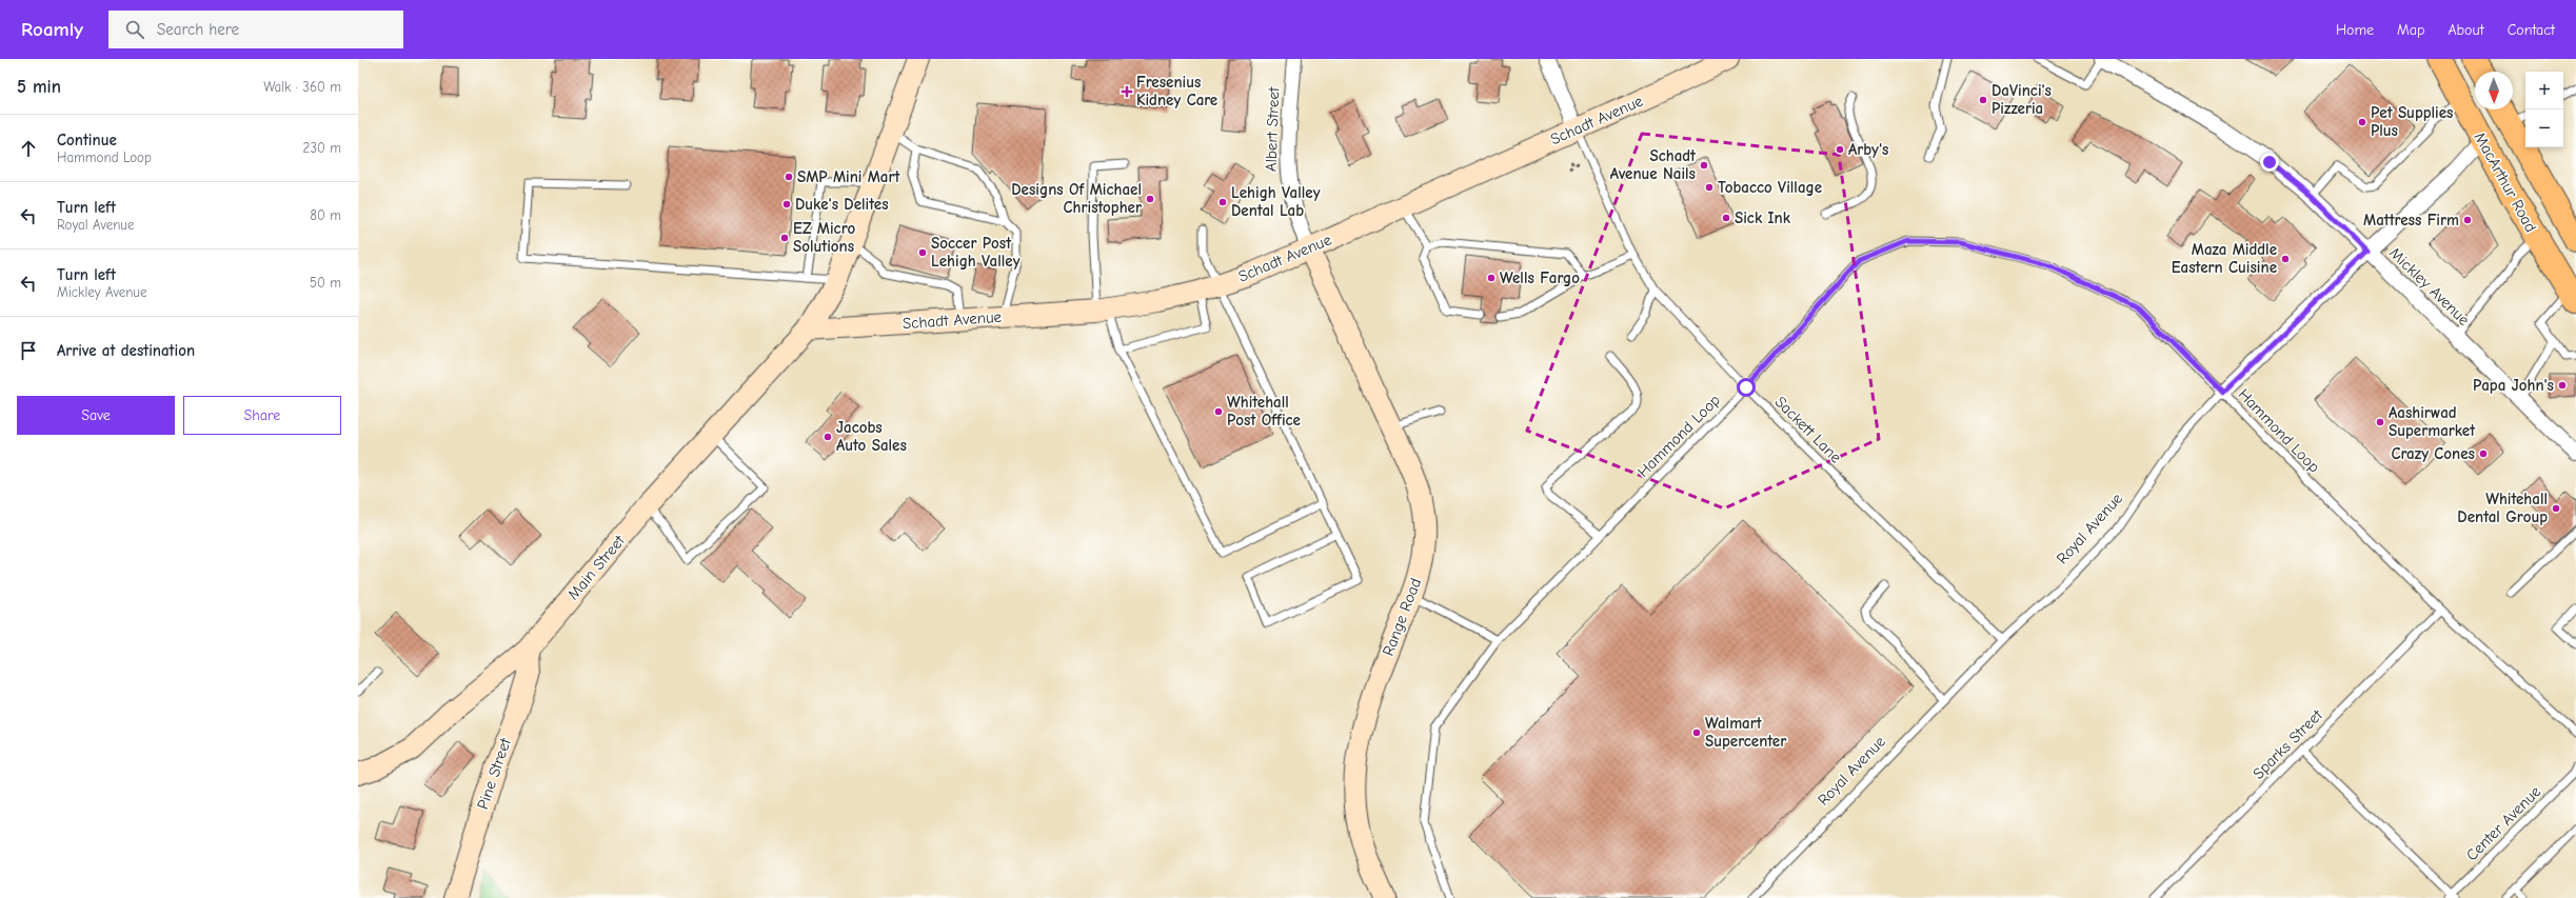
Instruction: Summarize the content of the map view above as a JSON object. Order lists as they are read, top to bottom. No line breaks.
{"streets":{"highway":["MacArthur Road"],"main road":["Schadt Avenue","Main Street","Range Road","Pine Street"],"street":["Albert Street","Mickley Avenue","Royal Avenue"],"lane":["Sackett Lane","Hammond Loop","Sparks Street","Center Avenue"]},"crossings":[["Schadt Avenue","Albert Street"],["Schadt Avenue","Sackett Lane"],["Schadt Avenue","Main Street"],["Schadt Avenue","Range Road"],["Albert Street","Range Road"],["MacArthur Road","Royal Avenue"],["Mickley Avenue","Royal Avenue"],["Sackett Lane","Hammond Loop"],["Sackett Lane","Royal Avenue"],["Hammond Loop","Royal Avenue"],["Hammond Loop","Sparks Street"],["Main Street","Pine Street"]],"places":{"health":["Fresenius Kidney Care"],"other":["DaVinci's Pizzeria","Pet Supplies Plus","Arby's","Schadt Avenue Nails","SMP Mini Mart","Tobacco Village","Designs Of Michael Christopher","Lehigh Valley Dental Lab","Duke's Delites","Sick Ink","Mattress Firm","EZ Micro Solutions","Soccer Post Lehigh Valley","Maza Middle Eastern Cuisine","Wells Fargo","Papa John's","Whitehall Post Office","Aashirwad Supermarket","Jacobs Auto Sales","Crazy Cones","Whitehall Dental Group","Walmart Supercenter"]},"north":"bottom","page":{"header":"Roamly","search":"Search here","nav":["Home","Map","About","Contact"],"heading":["5 min","Walk · 360 m"],"map_buttons":["+","−"],"list":[["Continue","Hammond Loop","230 m"],["Turn left","Royal Avenue","80 m"],["Turn left","Mickley Avenue","50 m"],"Arrive at destination"],"buttons":["Save","Share"]}}
